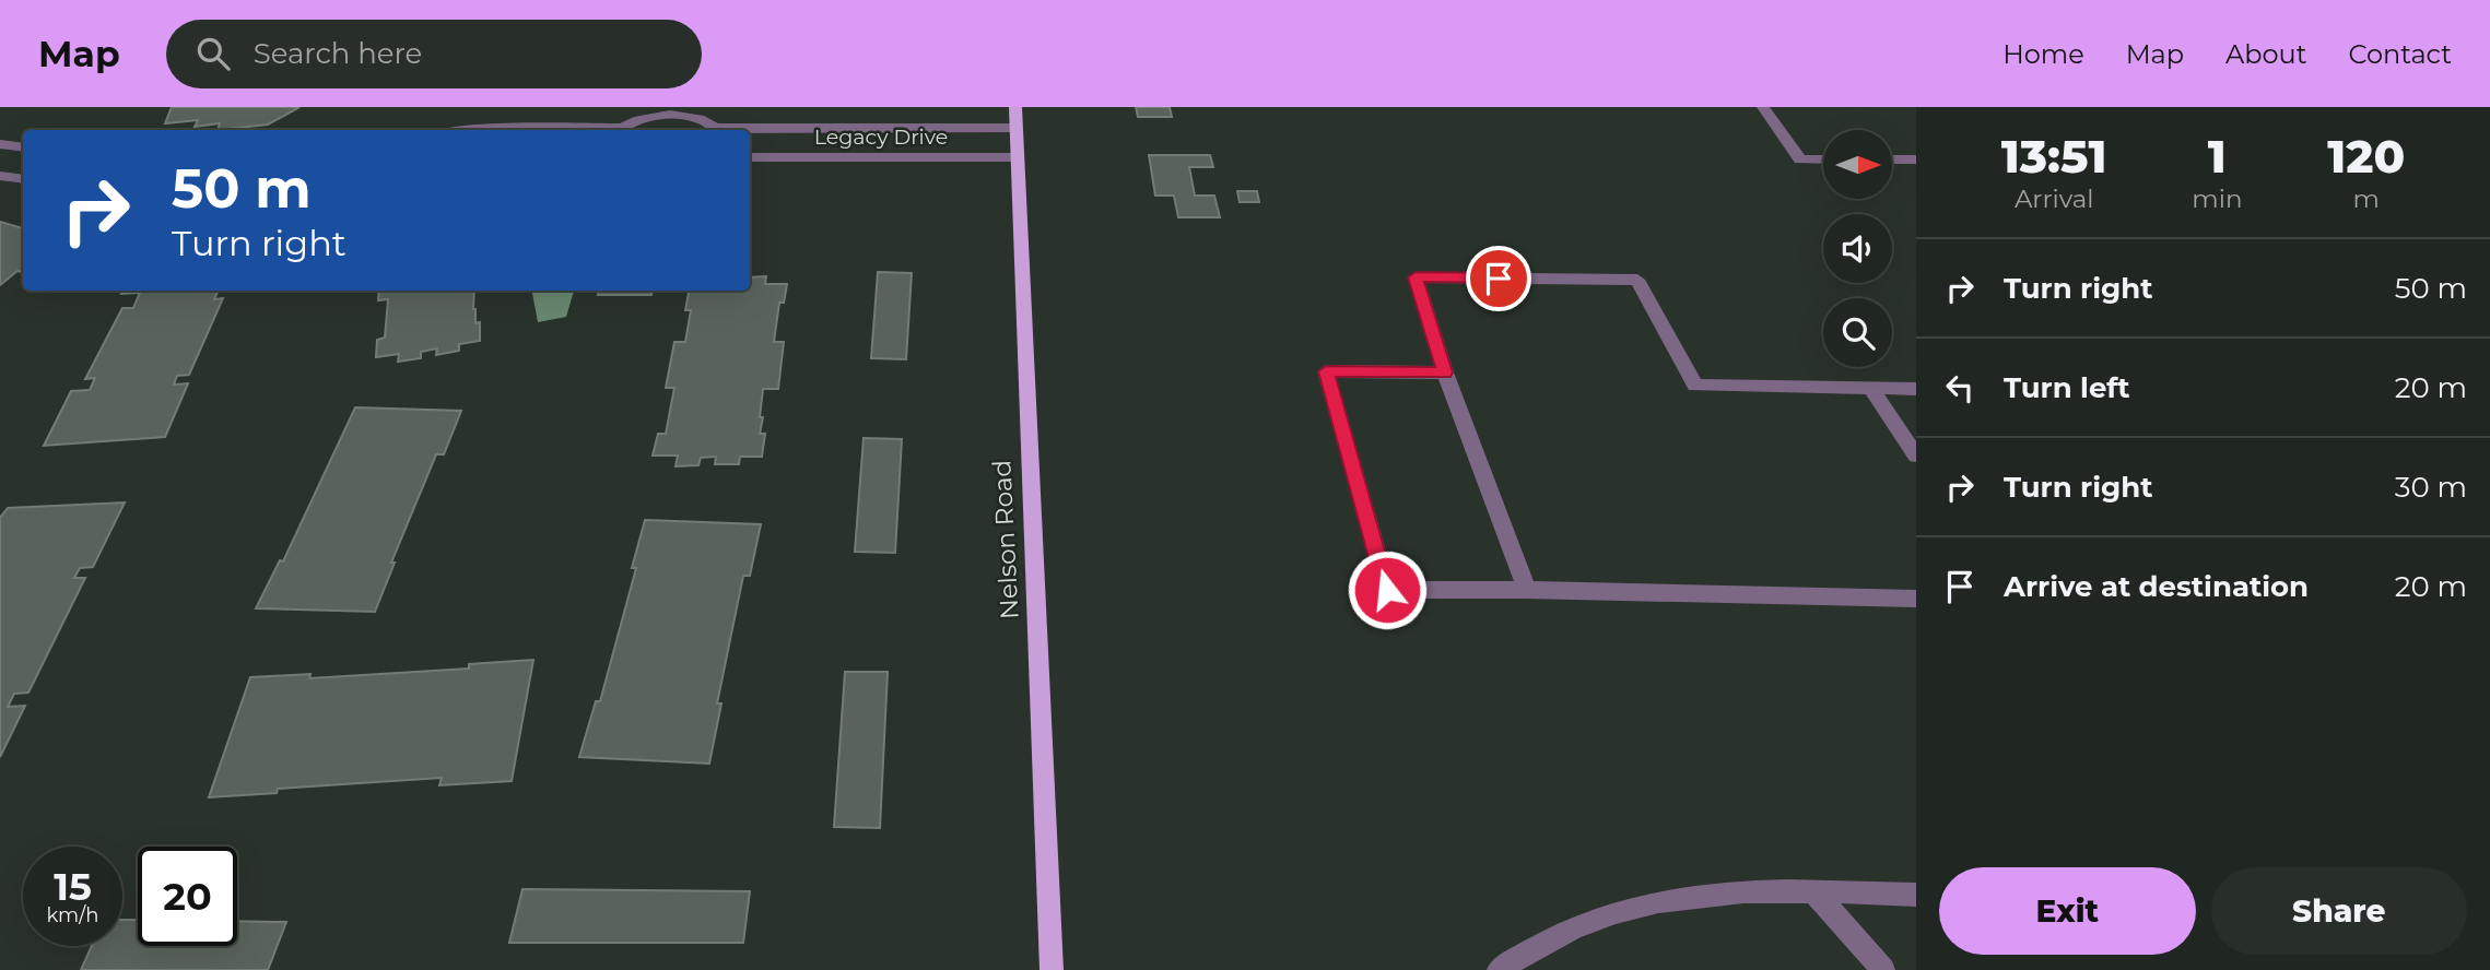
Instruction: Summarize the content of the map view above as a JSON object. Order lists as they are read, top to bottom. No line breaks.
{"streets":{"main road":["Nelson Road"],"street":["Legacy Drive"]},"crossings":[["Legacy Drive","Nelson Road"]],"north":"right","page":{"header":"Map","search":"Search here","nav":["Home","Map","About","Contact"],"eta":["13:51","Arrival","1","min","120","m"],"turn":["50 m","Turn right"],"list":[{"name":"Turn right","value":"50 m"},{"name":"Turn left","value":"20 m"},{"name":"Turn right","value":"30 m"},{"name":"Arrive at destination","value":"20 m"}],"speed":"15 km/h","limit":"20","buttons":["Exit","Share"]}}
